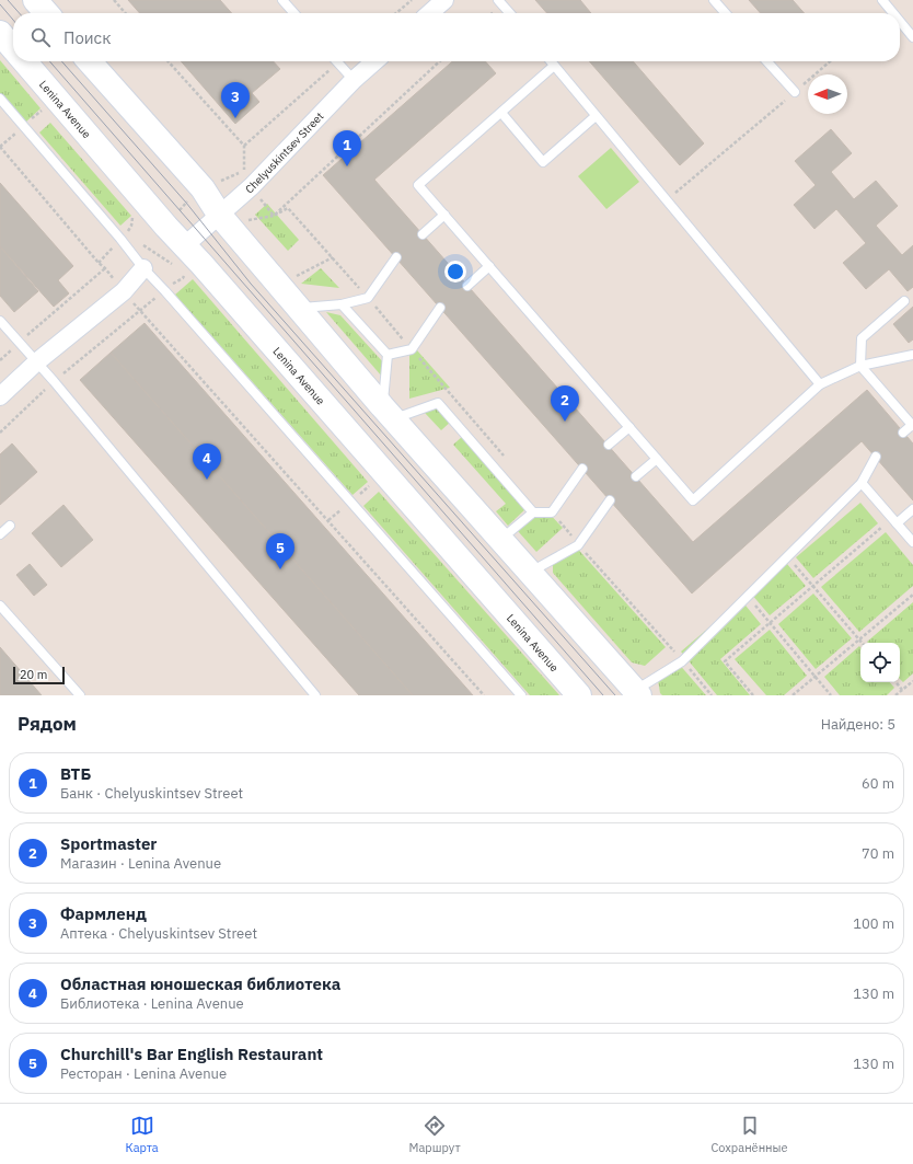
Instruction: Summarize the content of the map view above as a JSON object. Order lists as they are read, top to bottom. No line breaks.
{"streets":{"main road":["Lenina Avenue"],"street":["Chelyuskintsev Street"]},"crossings":[["Lenina Avenue","Chelyuskintsev Street"]],"scale_bar":"20 m","north":"left","page":{"search":"Поиск","pins":["3","1","2","4","5"],"scale":"20 m","heading":["Рядом","Найдено: 5"],"list":[{"mark":"1","name":"ВТБ","note":"Банк · Chelyuskintsev Street","value":"60 m"},{"mark":"2","name":"Sportmaster","note":"Магазин · Lenina Avenue","value":"70 m"},{"mark":"3","name":"Фармленд","note":"Аптека · Chelyuskintsev Street","value":"100 m"},{"mark":"4","name":"Областная юношеская библиотека","note":"Библиотека · Lenina Avenue","value":"130 m"},{"mark":"5","name":"Churchill's Bar English Restaurant","note":"Ресторан · Lenina Avenue","value":"130 m"}],"nav":["Карта","Маршрут","Сохранённые"]}}
